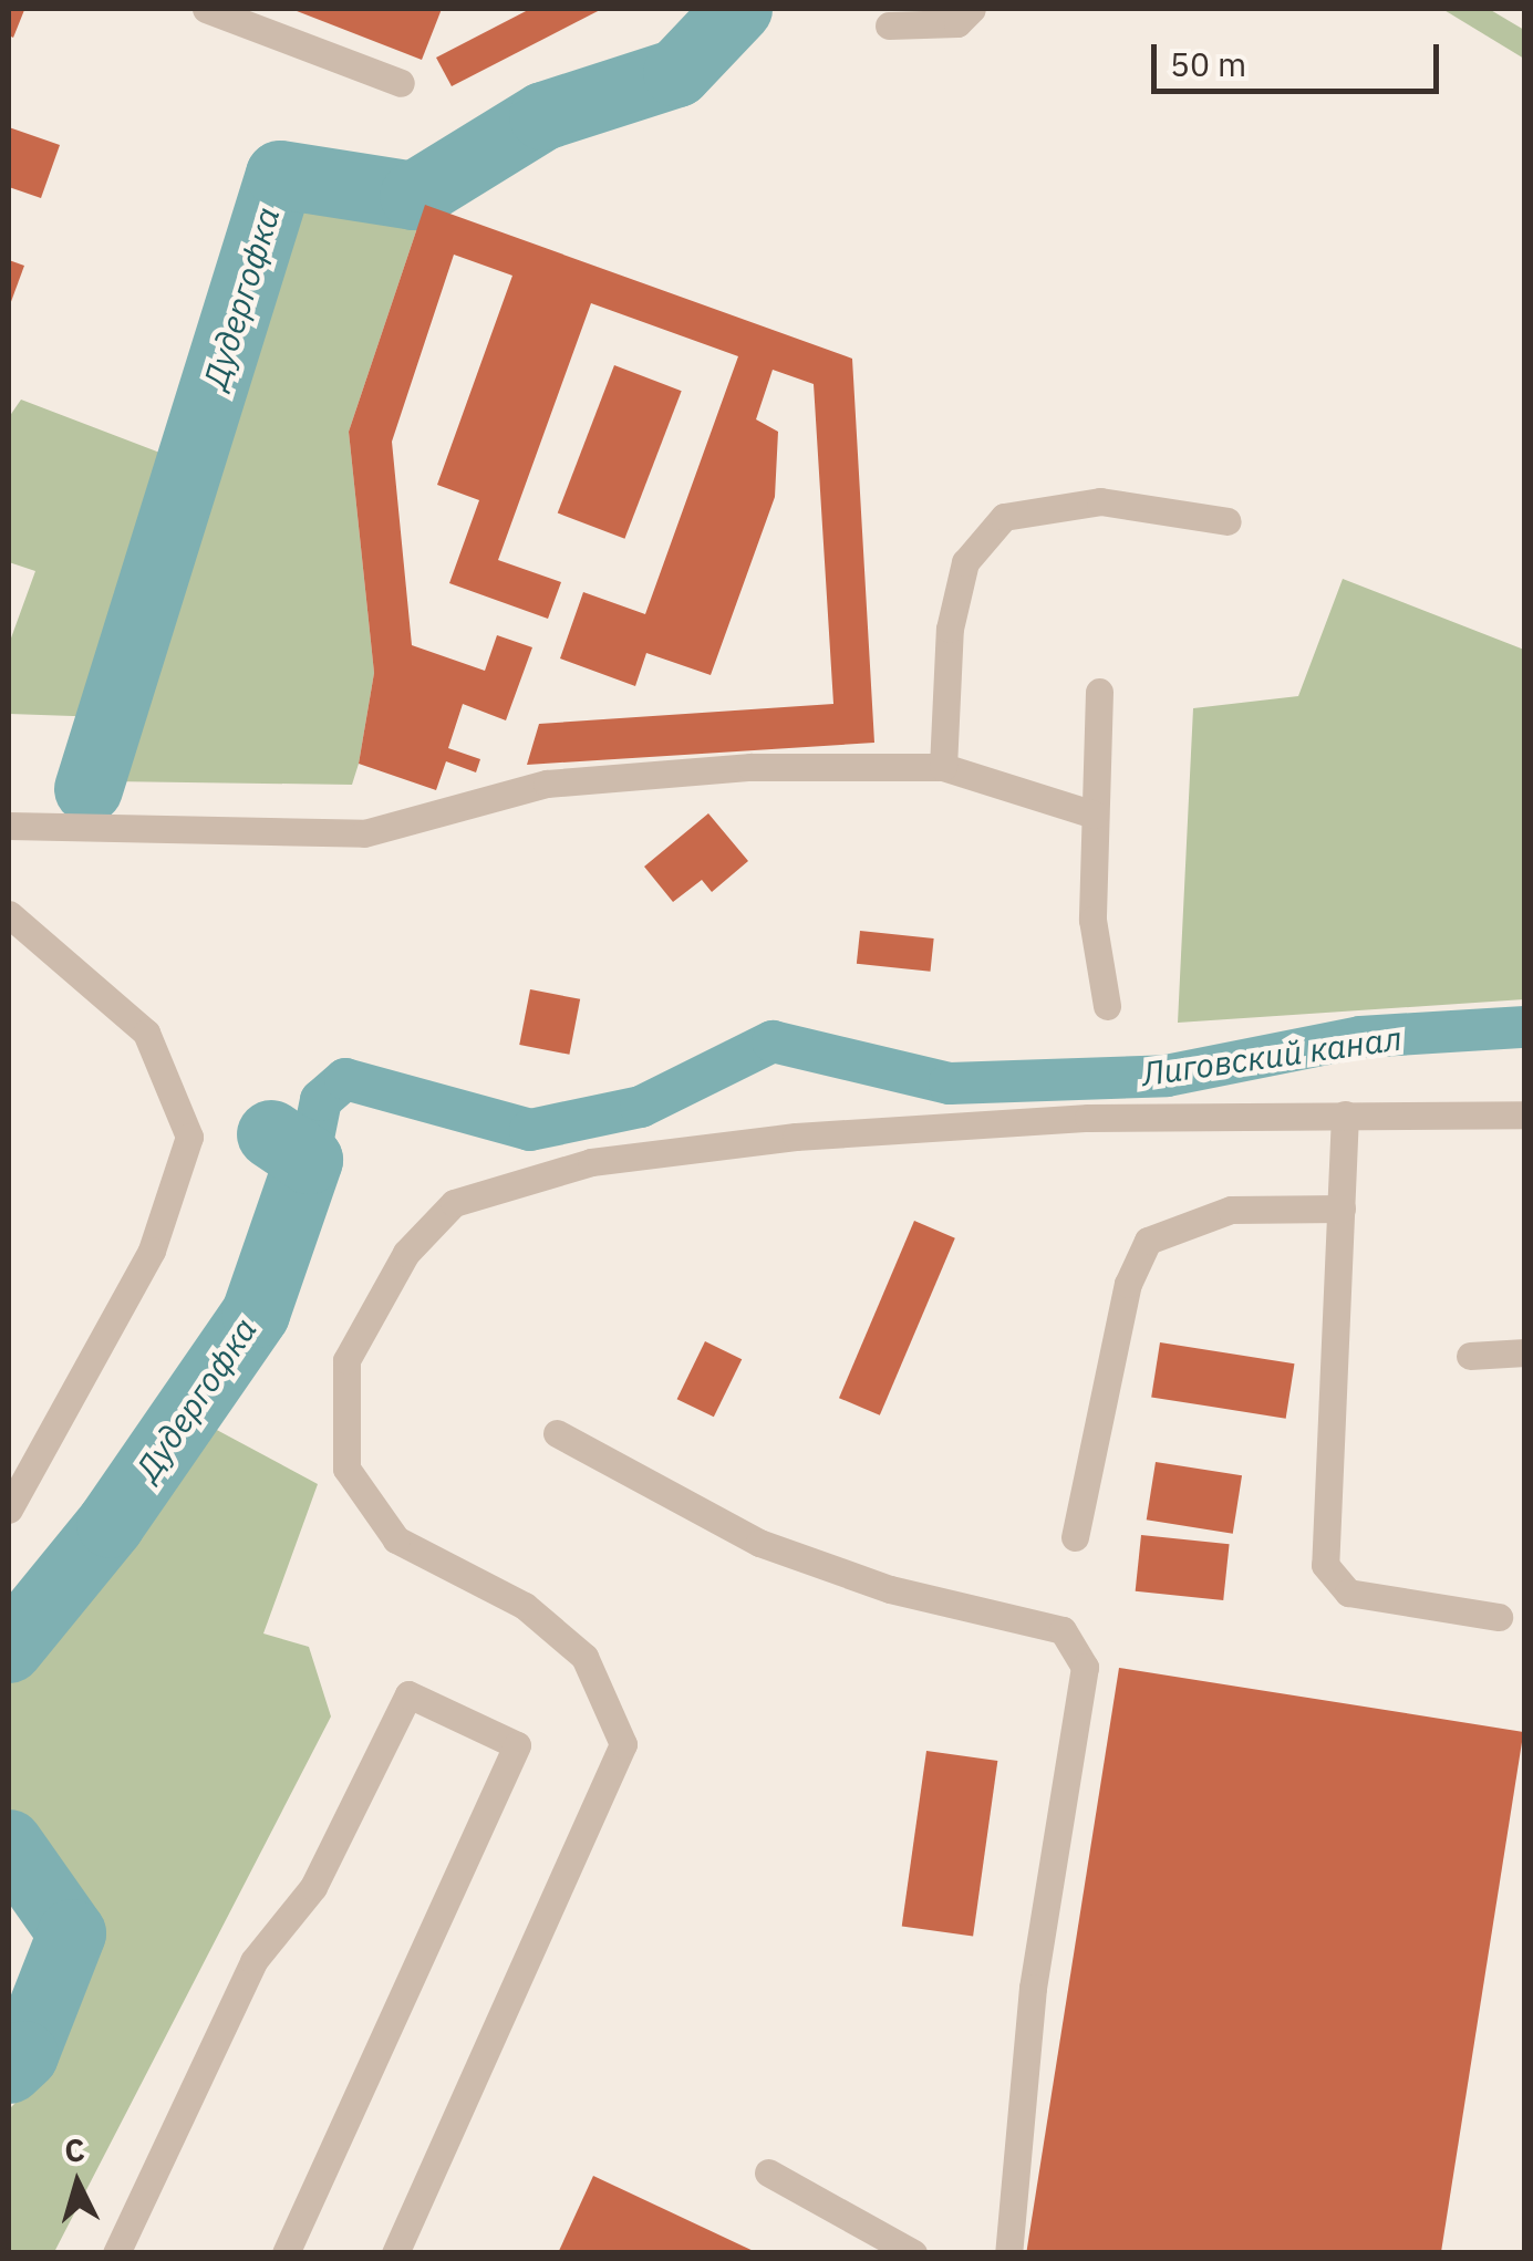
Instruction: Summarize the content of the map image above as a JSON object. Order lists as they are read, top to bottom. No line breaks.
{"water":["Дудергофка","Лиговский канал"],"scale_bar":"50 m","north":"top"}
